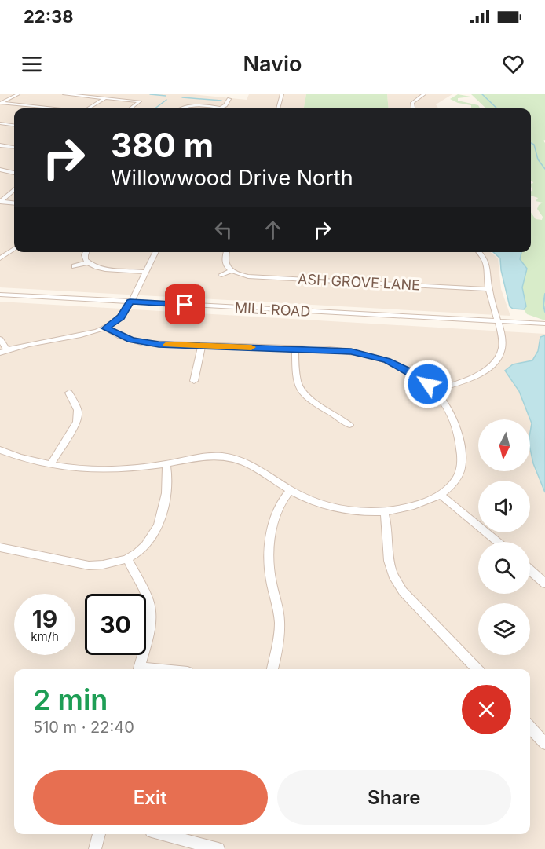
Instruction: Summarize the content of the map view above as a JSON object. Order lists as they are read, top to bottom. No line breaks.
{"streets":{"street":["ASH GROVE LANE","MILL ROAD"]},"north":"bottom","page":{"status":"22:38","header":"Navio","turn":["380 m","Willowwood Drive North"],"speed":"19 km/h","limit":"30","heading":["2 min","510 m · 22:40"],"buttons":["Exit","Share"]}}
